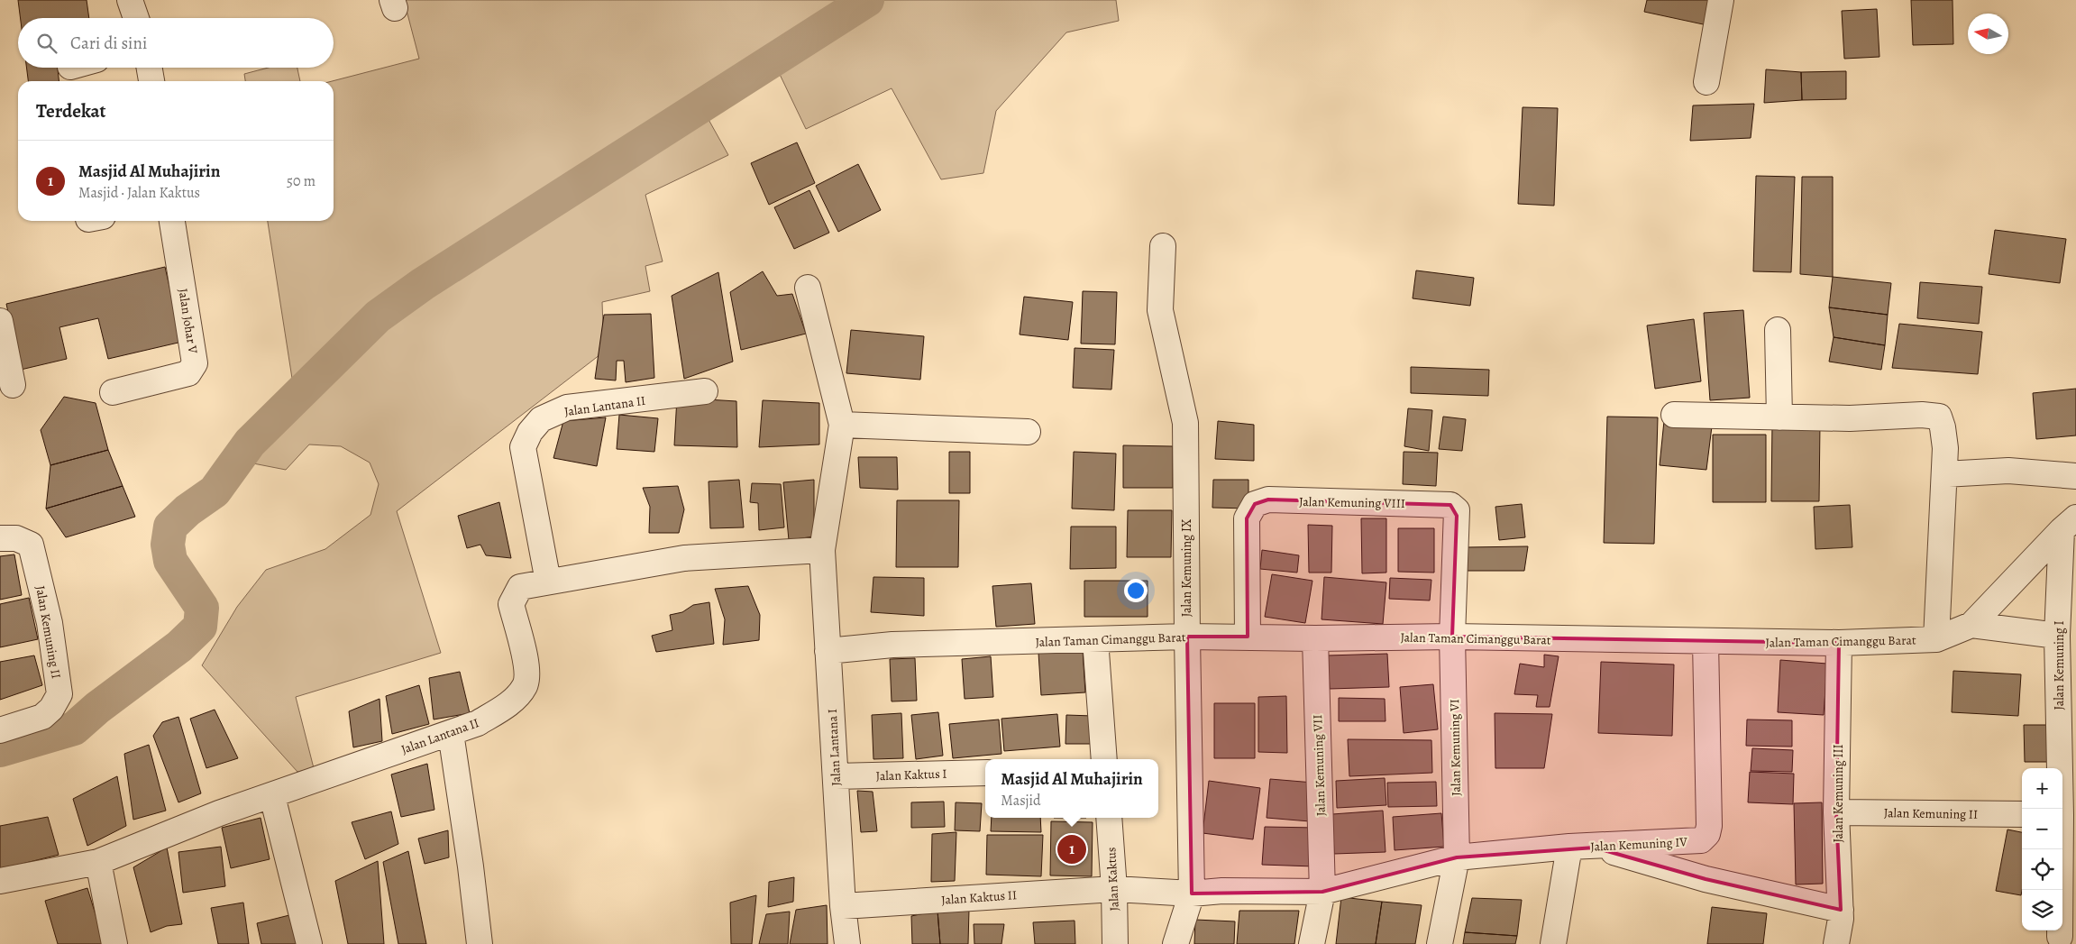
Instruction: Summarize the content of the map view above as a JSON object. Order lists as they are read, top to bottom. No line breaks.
{"streets":{"street":["Jalan Johar V","Jalan Lantana II","Jalan Kemuning VIII","Jalan Kemuning IX","Jalan Kemuning II","Jalan Taman Cimanggu Barat","Jalan Kemuning I","Jalan Lantana I","Jalan Kemuning VI","Jalan Kemuning VII","Jalan Kaktus I","Jalan Kemuning III","Jalan Kemuning IV","Jalan Kaktus","Jalan Kaktus II"]},"crossings":[["Jalan Lantana II","Jalan Lantana I"],["Jalan Kemuning VIII","Jalan Taman Cimanggu Barat"],["Jalan Kemuning VIII","Jalan Kemuning VI"],["Jalan Kemuning IX","Jalan Taman Cimanggu Barat"],["Jalan Kemuning IX","Jalan Kaktus II"],["Jalan Kemuning II","Jalan Kemuning III"],["Jalan Taman Cimanggu Barat","Jalan Kemuning I"],["Jalan Taman Cimanggu Barat","Jalan Lantana I"],["Jalan Taman Cimanggu Barat","Jalan Kemuning VI"],["Jalan Taman Cimanggu Barat","Jalan Kemuning VII"],["Jalan Taman Cimanggu Barat","Jalan Kemuning III"],["Jalan Taman Cimanggu Barat","Jalan Kemuning IV"],["Jalan Lantana I","Jalan Kaktus I"],["Jalan Lantana I","Jalan Kaktus II"],["Jalan Kemuning VI","Jalan Kemuning IV"],["Jalan Kemuning VII","Jalan Kaktus II"],["Jalan Kaktus","Jalan Kaktus II"]],"north":"left","page":{"search":"Cari di sini","heading":"Terdekat","list":[{"mark":"1","name":"Masjid Al Muhajirin","note":"Masjid · Jalan Kaktus","value":"50 m"}],"popup":["Masjid Al Muhajirin","Masjid"],"map_buttons":["+","−"],"pins":"1"}}
